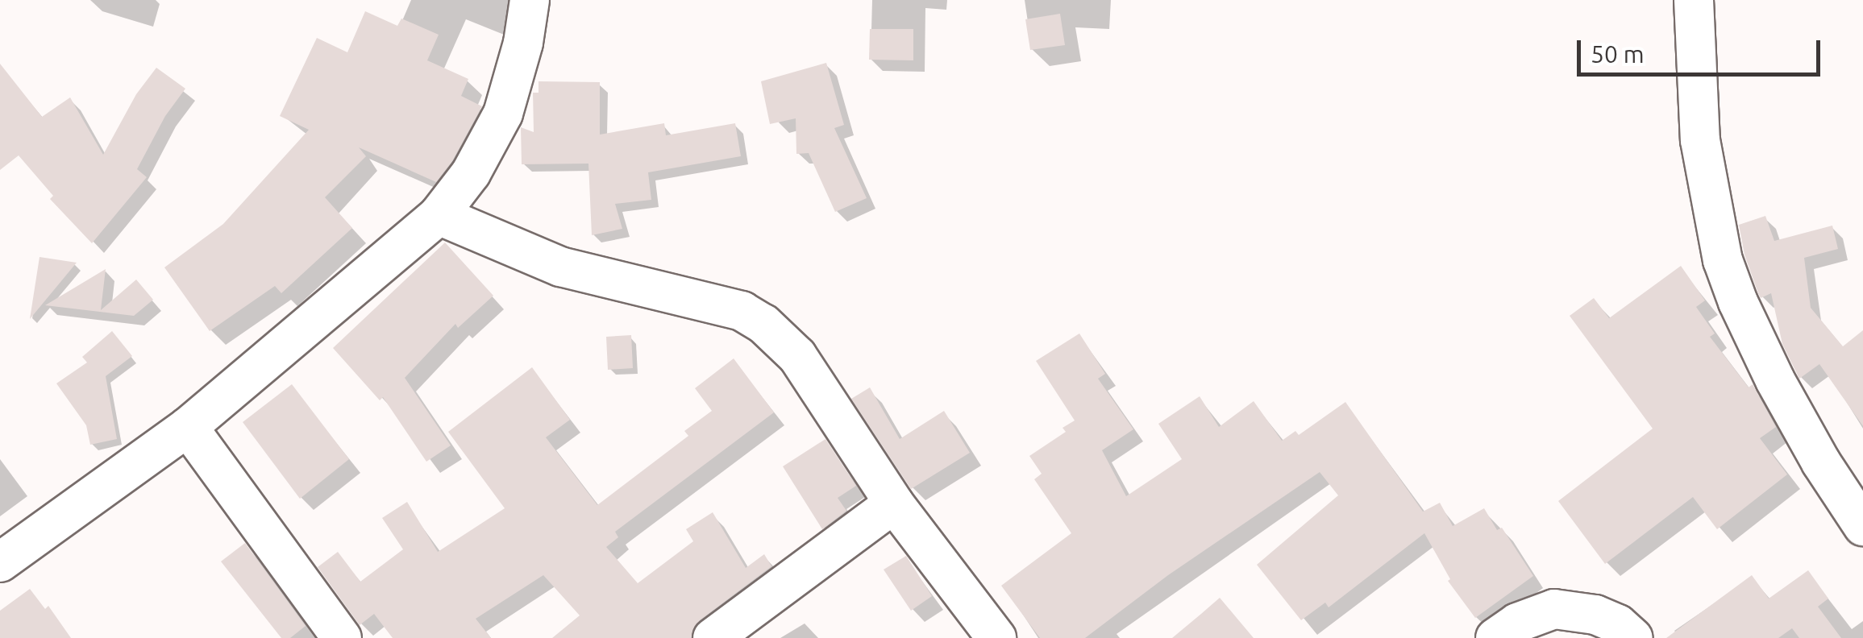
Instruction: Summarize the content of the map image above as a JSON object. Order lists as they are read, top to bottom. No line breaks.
{"scale_bar":"50 m"}
